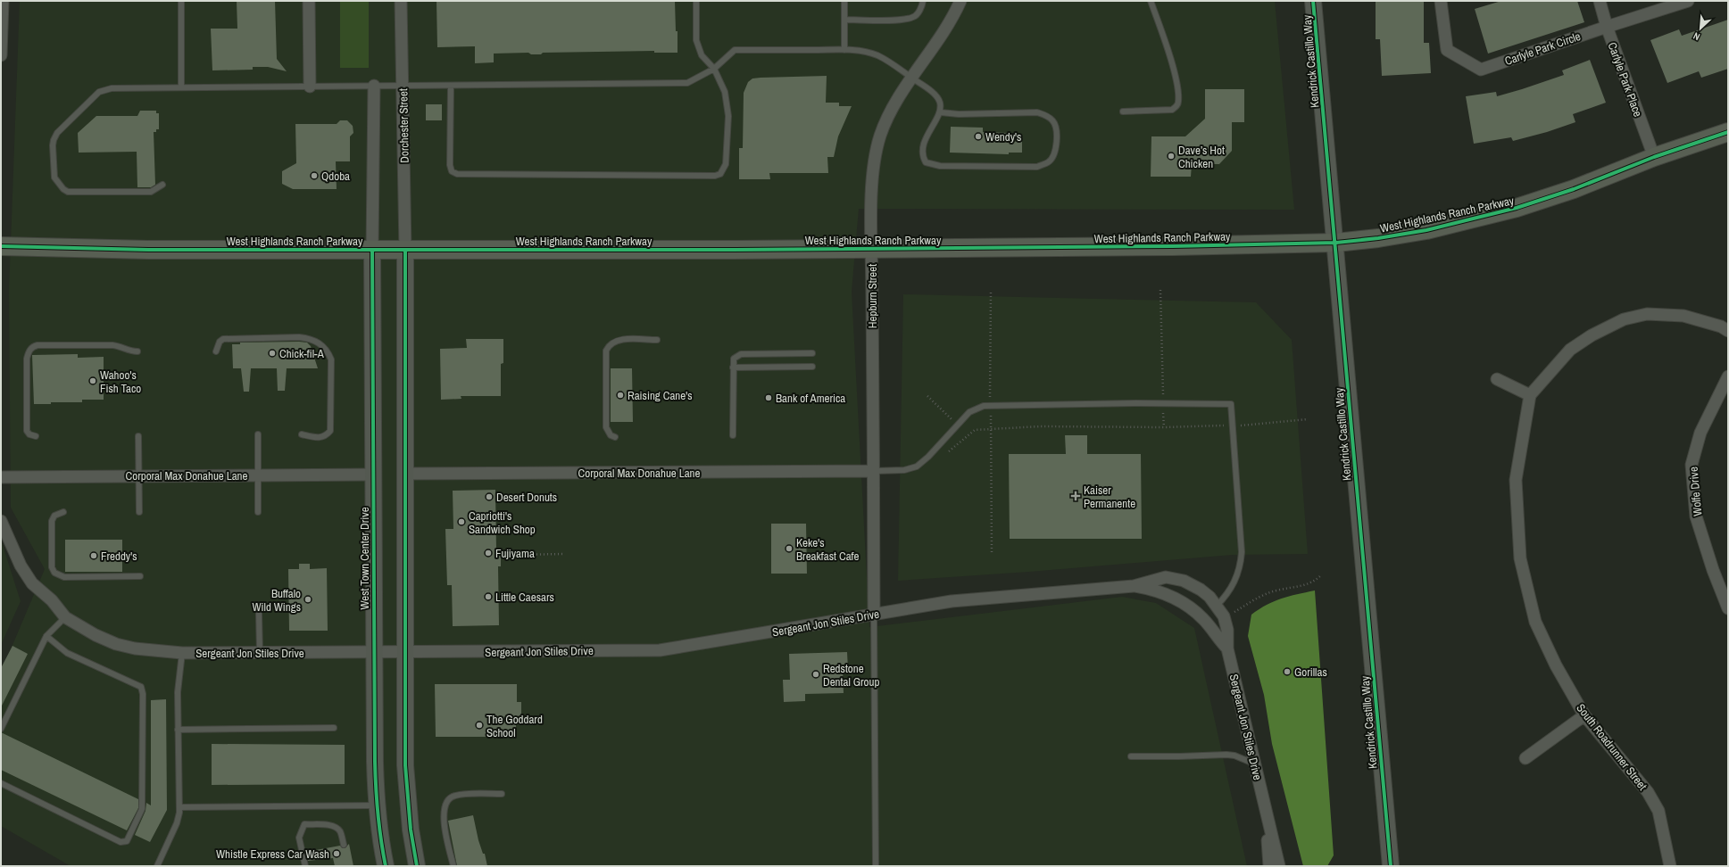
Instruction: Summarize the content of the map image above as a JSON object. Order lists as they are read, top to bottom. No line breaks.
{"streets":{"main road":["West Highlands Ranch Parkway"],"street":["Carlyle Park Circle","Kendrick Castillo Way","Carlyle Park Place","Dorchester Street","Hepburn Street","Corporal Max Donahue Lane","Wolfe Drive","West Town Center Drive","Sergeant Jon Stiles Drive","South Roadrunner Street"]},"crossings":[["Carlyle Park Circle","Carlyle Park Place"],["Kendrick Castillo Way","West Highlands Ranch Parkway"],["Carlyle Park Place","West Highlands Ranch Parkway"],["Dorchester Street","West Highlands Ranch Parkway"],["West Highlands Ranch Parkway","Hepburn Street"],["West Highlands Ranch Parkway","West Town Center Drive"],["Hepburn Street","Corporal Max Donahue Lane"],["Hepburn Street","Sergeant Jon Stiles Drive"],["Corporal Max Donahue Lane","West Town Center Drive"],["West Town Center Drive","Sergeant Jon Stiles Drive"]],"places":{"other":["Wendy's","Dave’s Hot Chicken","Qdoba","Chick-fil-A","Wahoo's Fish Taco","Raising Cane's","Bank of America","Desert Donuts","Capriotti's Sandwich Shop","Keke's Breakfast Cafe","Fujiyama","Freddy's","Little Caesars","Buffalo Wild Wings","Gorillas","Redstone Dental Group","The Goddard School","Whistle Express Car Wash"],"health":["Kaiser Permanente"]},"north":"bottom left"}
